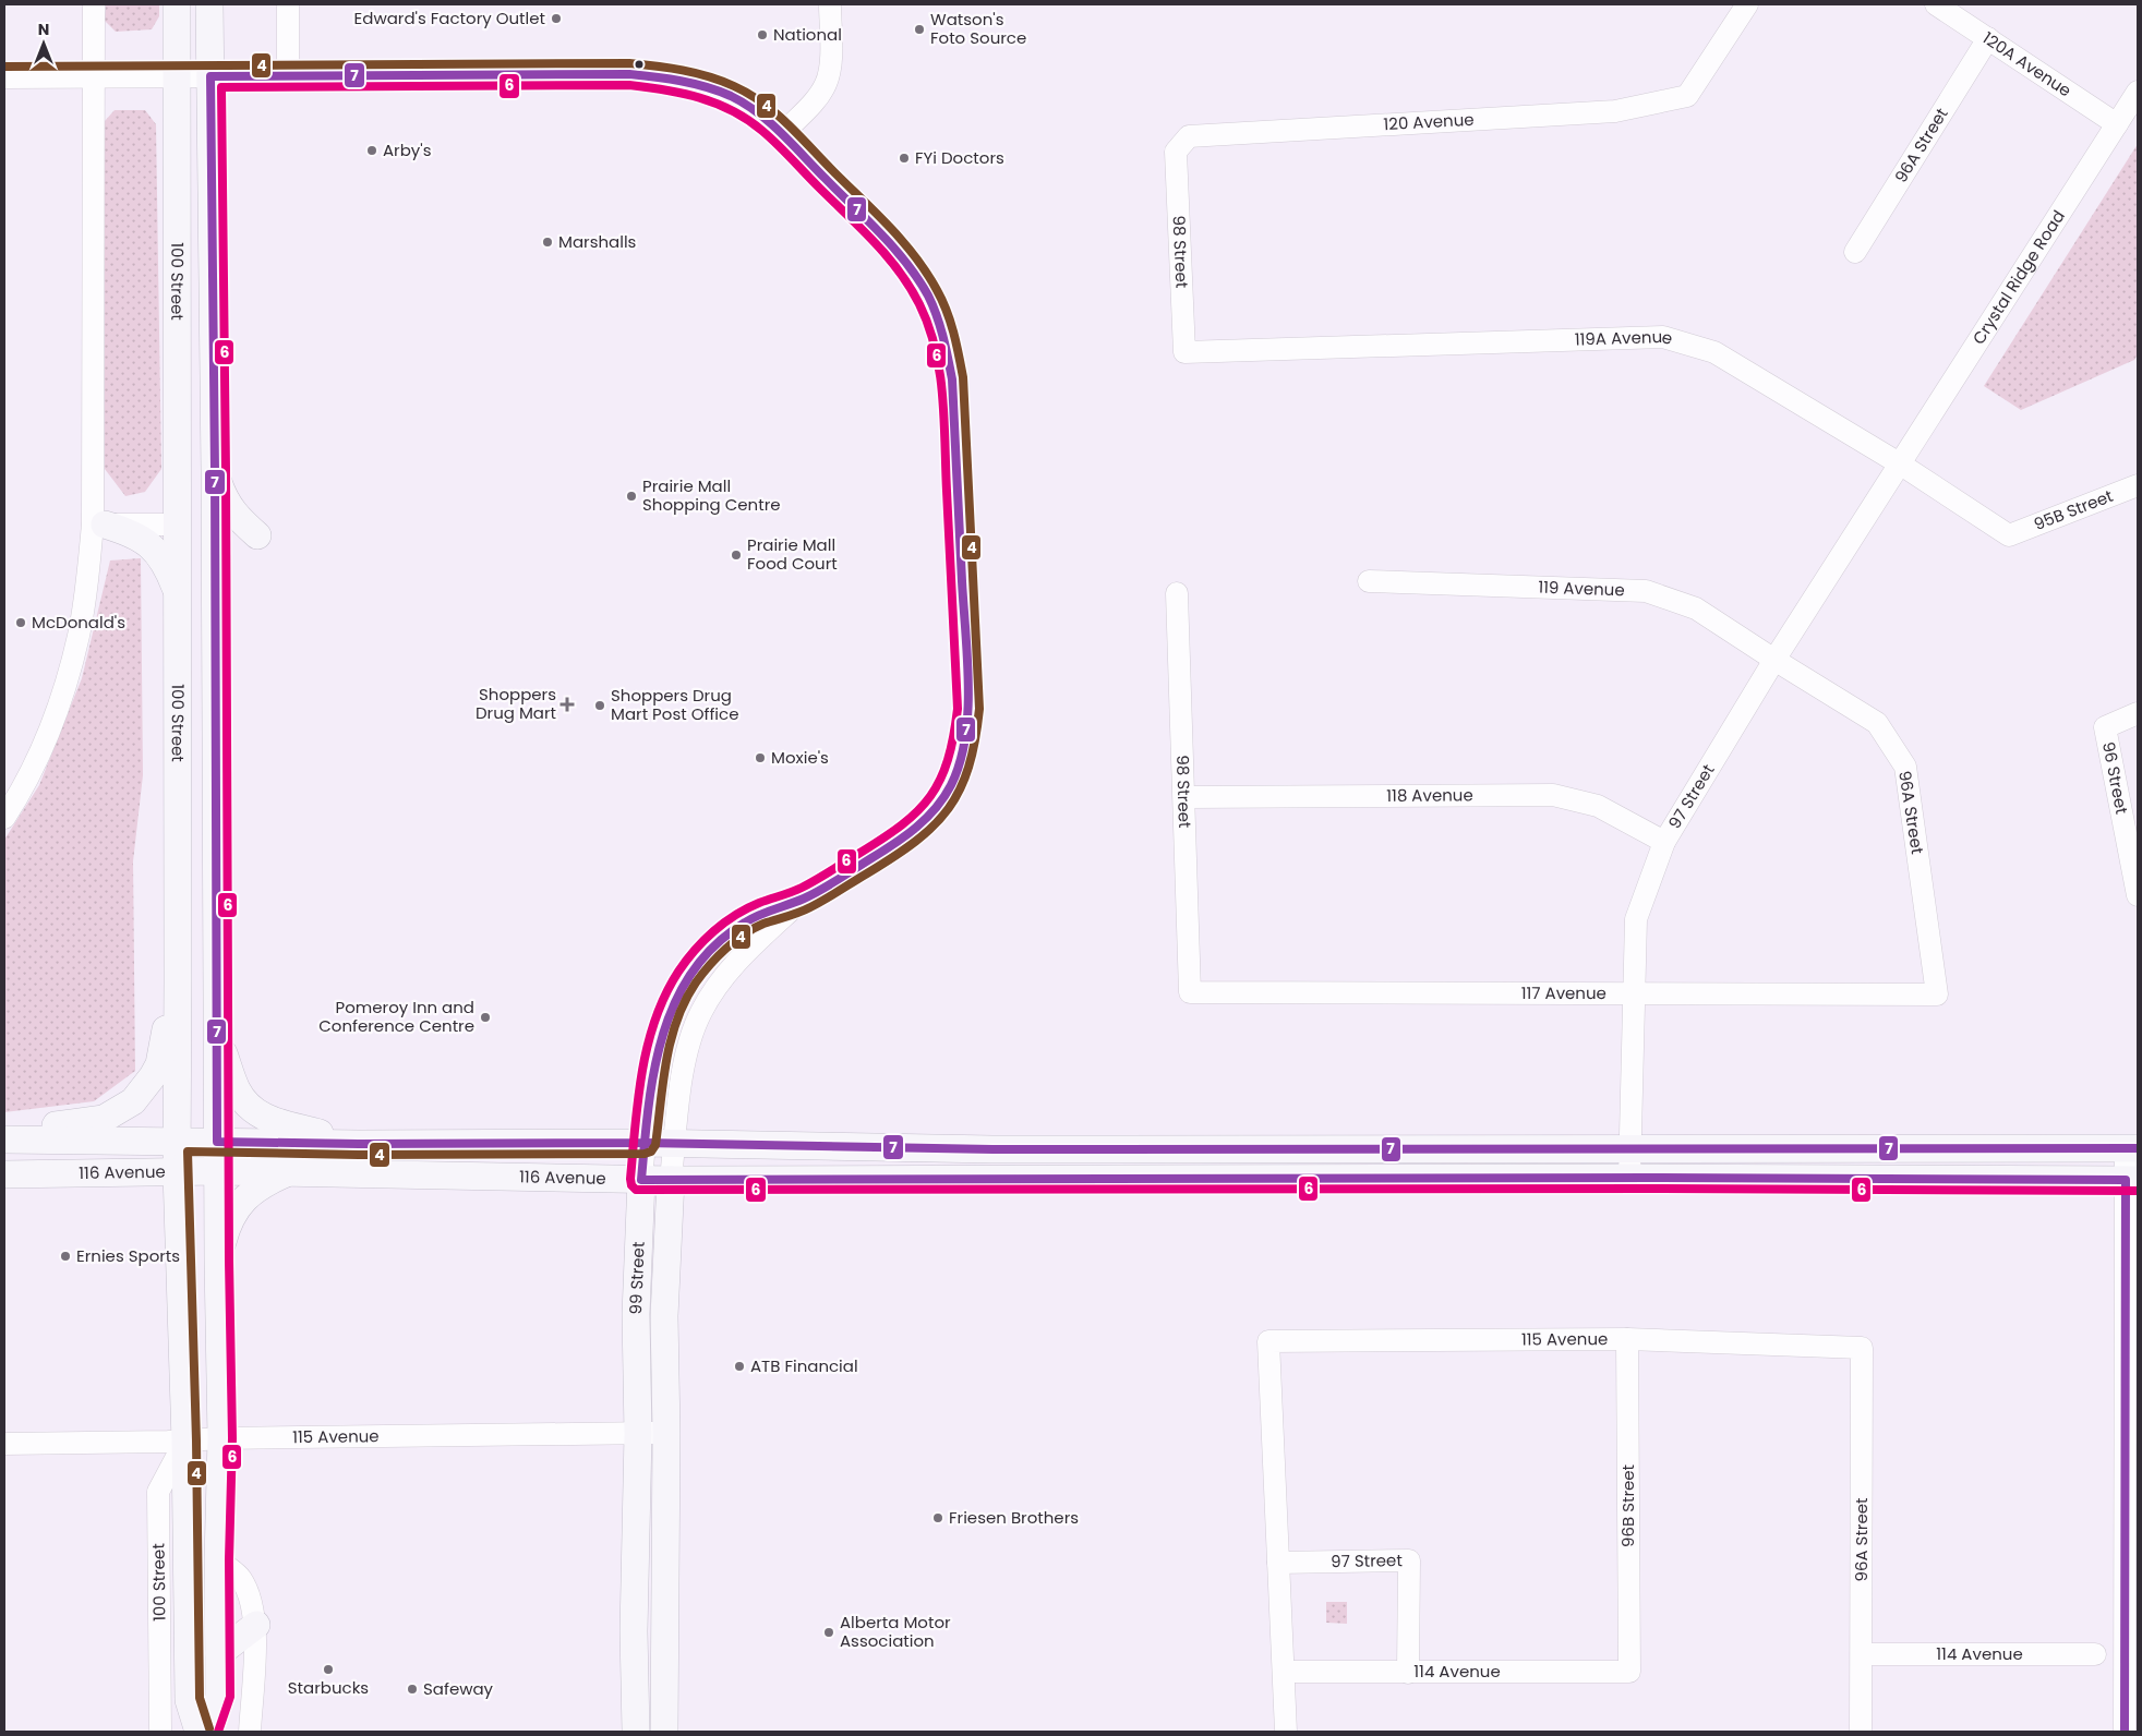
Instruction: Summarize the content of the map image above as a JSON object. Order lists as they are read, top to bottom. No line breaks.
{"streets":{"main road":["100 Street","116 Avenue","99 Street"],"street":["120A Avenue","120 Avenue","96A Street","98 Street","Crystal Ridge Road","119A Avenue","95B Street","119 Avenue","96 Street","118 Avenue","97 Street","117 Avenue","115 Avenue","96B Street","114 Avenue"]},"crossings":[["120A Avenue","96A Street"],["120A Avenue","Crystal Ridge Road"],["120 Avenue","98 Street"],["96A Street","119 Avenue"],["96A Street","97 Street"],["96A Street","117 Avenue"],["96A Street","115 Avenue"],["96A Street","114 Avenue"],["98 Street","119A Avenue"],["98 Street","118 Avenue"],["98 Street","117 Avenue"],["Crystal Ridge Road","119A Avenue"],["Crystal Ridge Road","97 Street"],["100 Street","116 Avenue"],["100 Street","99 Street"],["100 Street","115 Avenue"],["119A Avenue","95B Street"],["119A Avenue","97 Street"],["119 Avenue","97 Street"],["118 Avenue","97 Street"],["97 Street","117 Avenue"],["97 Street","116 Avenue"],["97 Street","115 Avenue"],["97 Street","114 Avenue"],["116 Avenue","99 Street"],["99 Street","115 Avenue"],["115 Avenue","96B Street"],["96B Street","114 Avenue"]],"places":{"other":["Edward's Factory Outlet","Watson's Foto Source","National","Arby's","FYi Doctors","Marshalls","Prairie Mall Shopping Centre","Prairie Mall Food Court","McDonald's","Shoppers Drug Mart Post Office","Moxie's","Pomeroy Inn and Conference Centre","Ernies Sports","ATB Financial","Friesen Brothers","Alberta Motor Association","Starbucks","Safeway"],"health":["Shoppers Drug Mart"]},"lines":["transit line 4","transit line 7","transit line 6"],"north":"top"}
